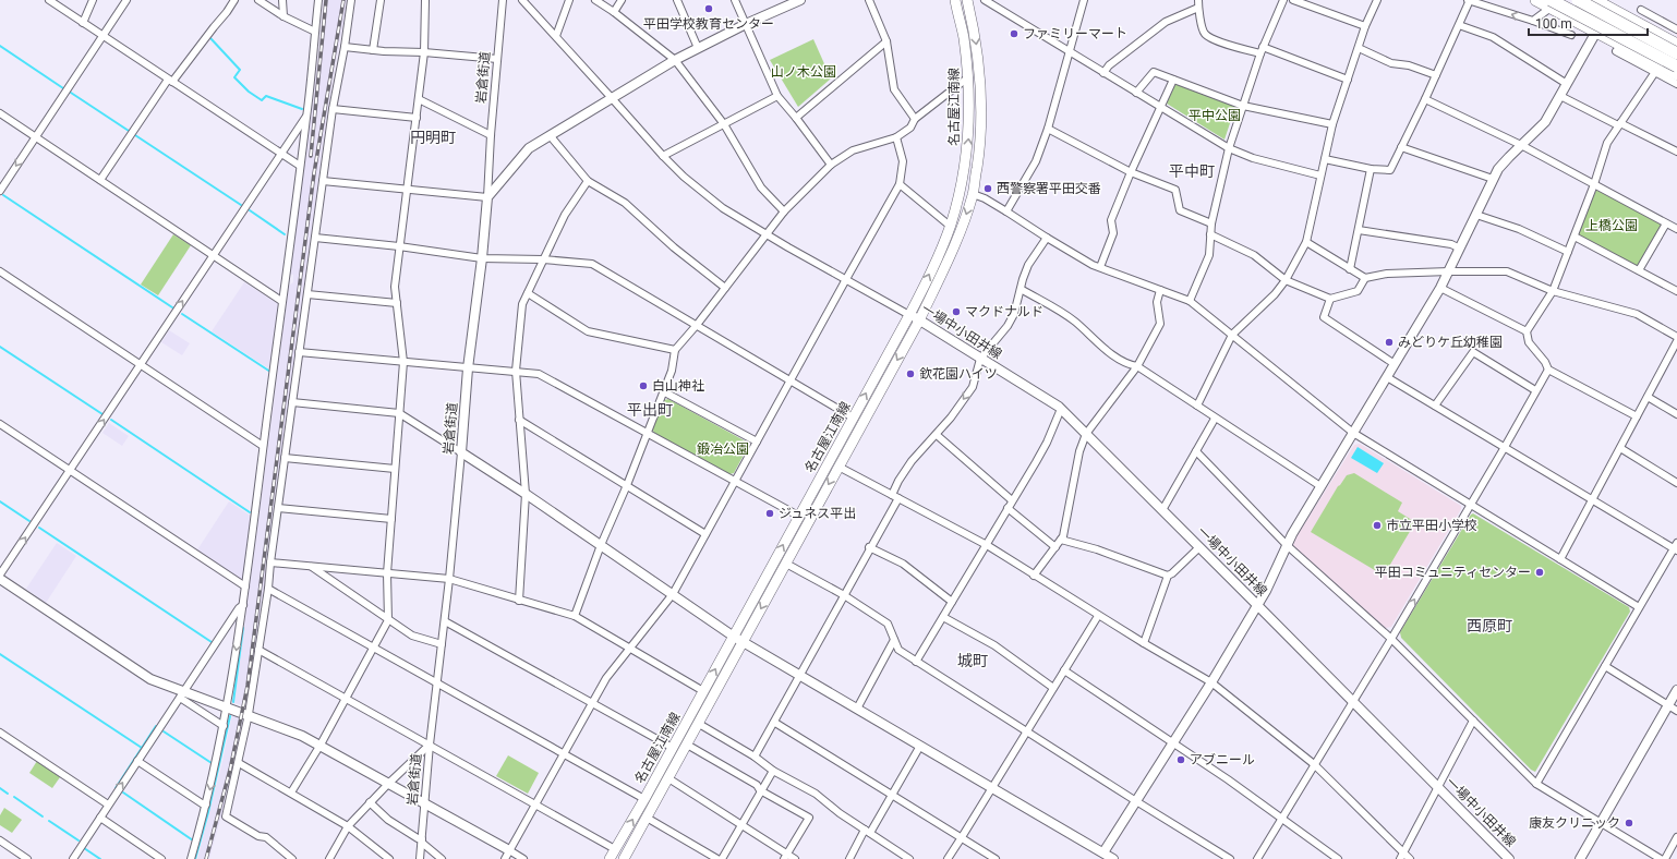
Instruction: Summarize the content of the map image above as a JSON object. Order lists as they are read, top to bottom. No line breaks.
{"streets":{"main road":["名古屋江南線"],"street":["岩倉街道","一場中小田井線"]},"crossings":[["名古屋江南線","一場中小田井線"]],"districts":["円明町","平中町","平出町","西原町","城町"],"parks":["山ノ木公園","平中公園","上橋公園","鍛冶公園"],"places":["平田学校教育センター","ファミリーマート","西警察署平田交番","マクドナルド","みどりケ丘幼稚園","欽花園ハイツ","白山神社","ジュネス平出","市立平田小学校","平田コミュニティセンター","アブニール","康友クリニック"],"scale_bar":"100 m"}
